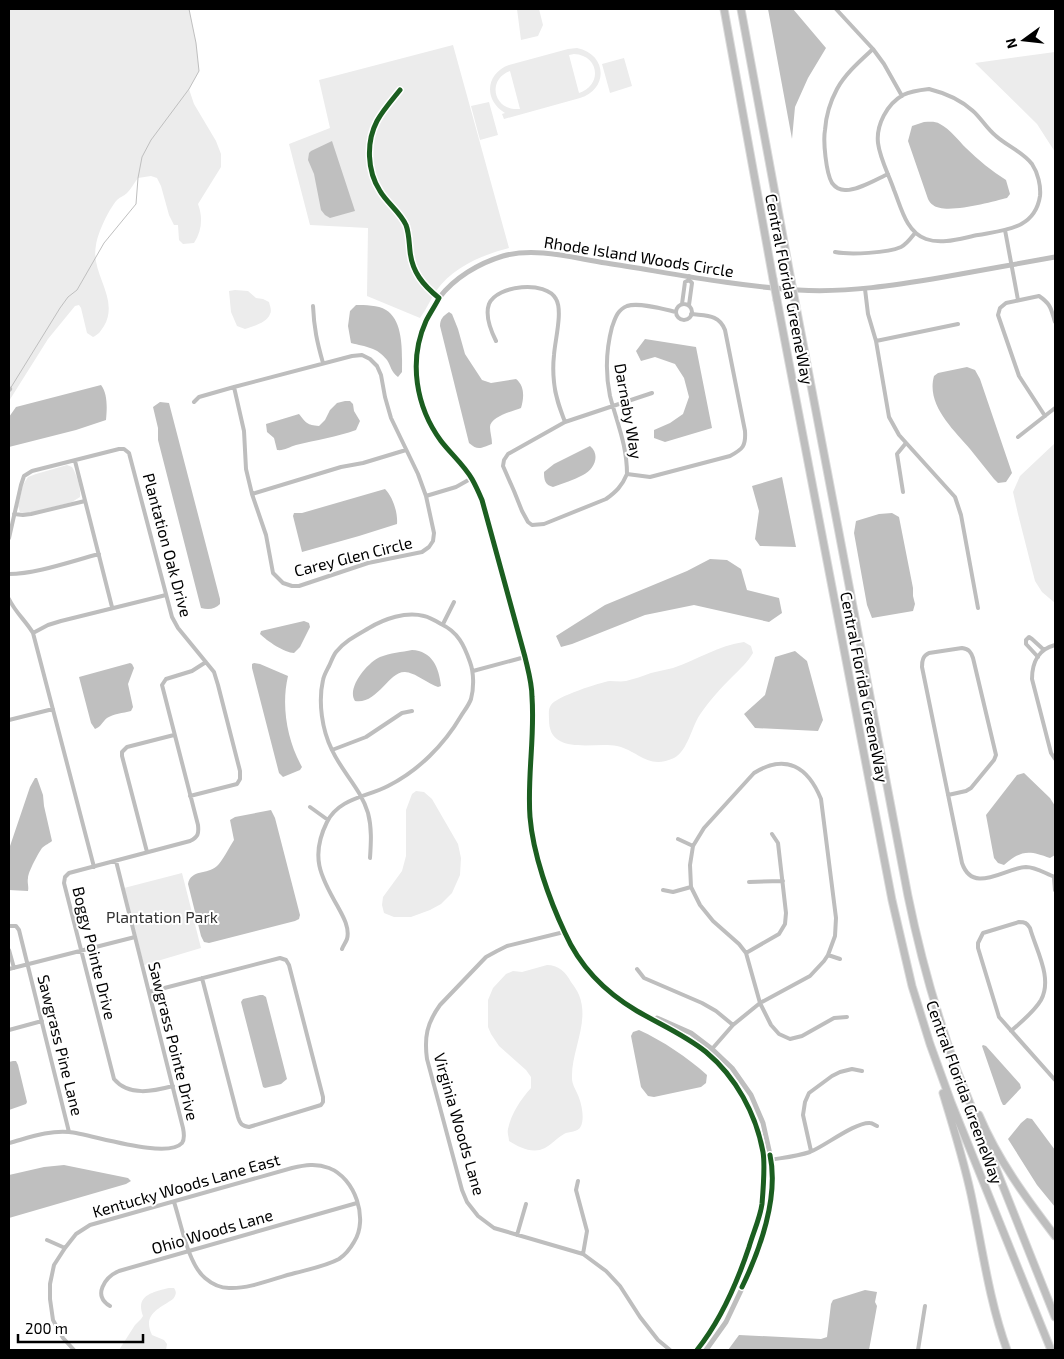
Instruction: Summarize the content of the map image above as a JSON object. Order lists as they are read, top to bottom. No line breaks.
{"streets":{"highway":["Central Florida GreeneWay"],"street":["Rhode Island Woods Circle","Darnaby Way","Plantation Oak Drive","Carey Glen Circle","Boggy Pointe Drive","Sawgrass Pointe Drive","Sawgrass Pine Lane","Virginia Woods Lane","Kentucky Woods Lane East","Ohio Woods Lane"]},"crossings":[["Rhode Island Woods Circle","Virginia Woods Lane"],["Plantation Oak Drive","Boggy Pointe Drive"],["Boggy Pointe Drive","Sawgrass Pointe Drive"],["Sawgrass Pointe Drive","Sawgrass Pine Lane"],["Kentucky Woods Lane East","Ohio Woods Lane"]],"parks":["Plantation Park"],"scale_bar":"200 m","north":"left"}
